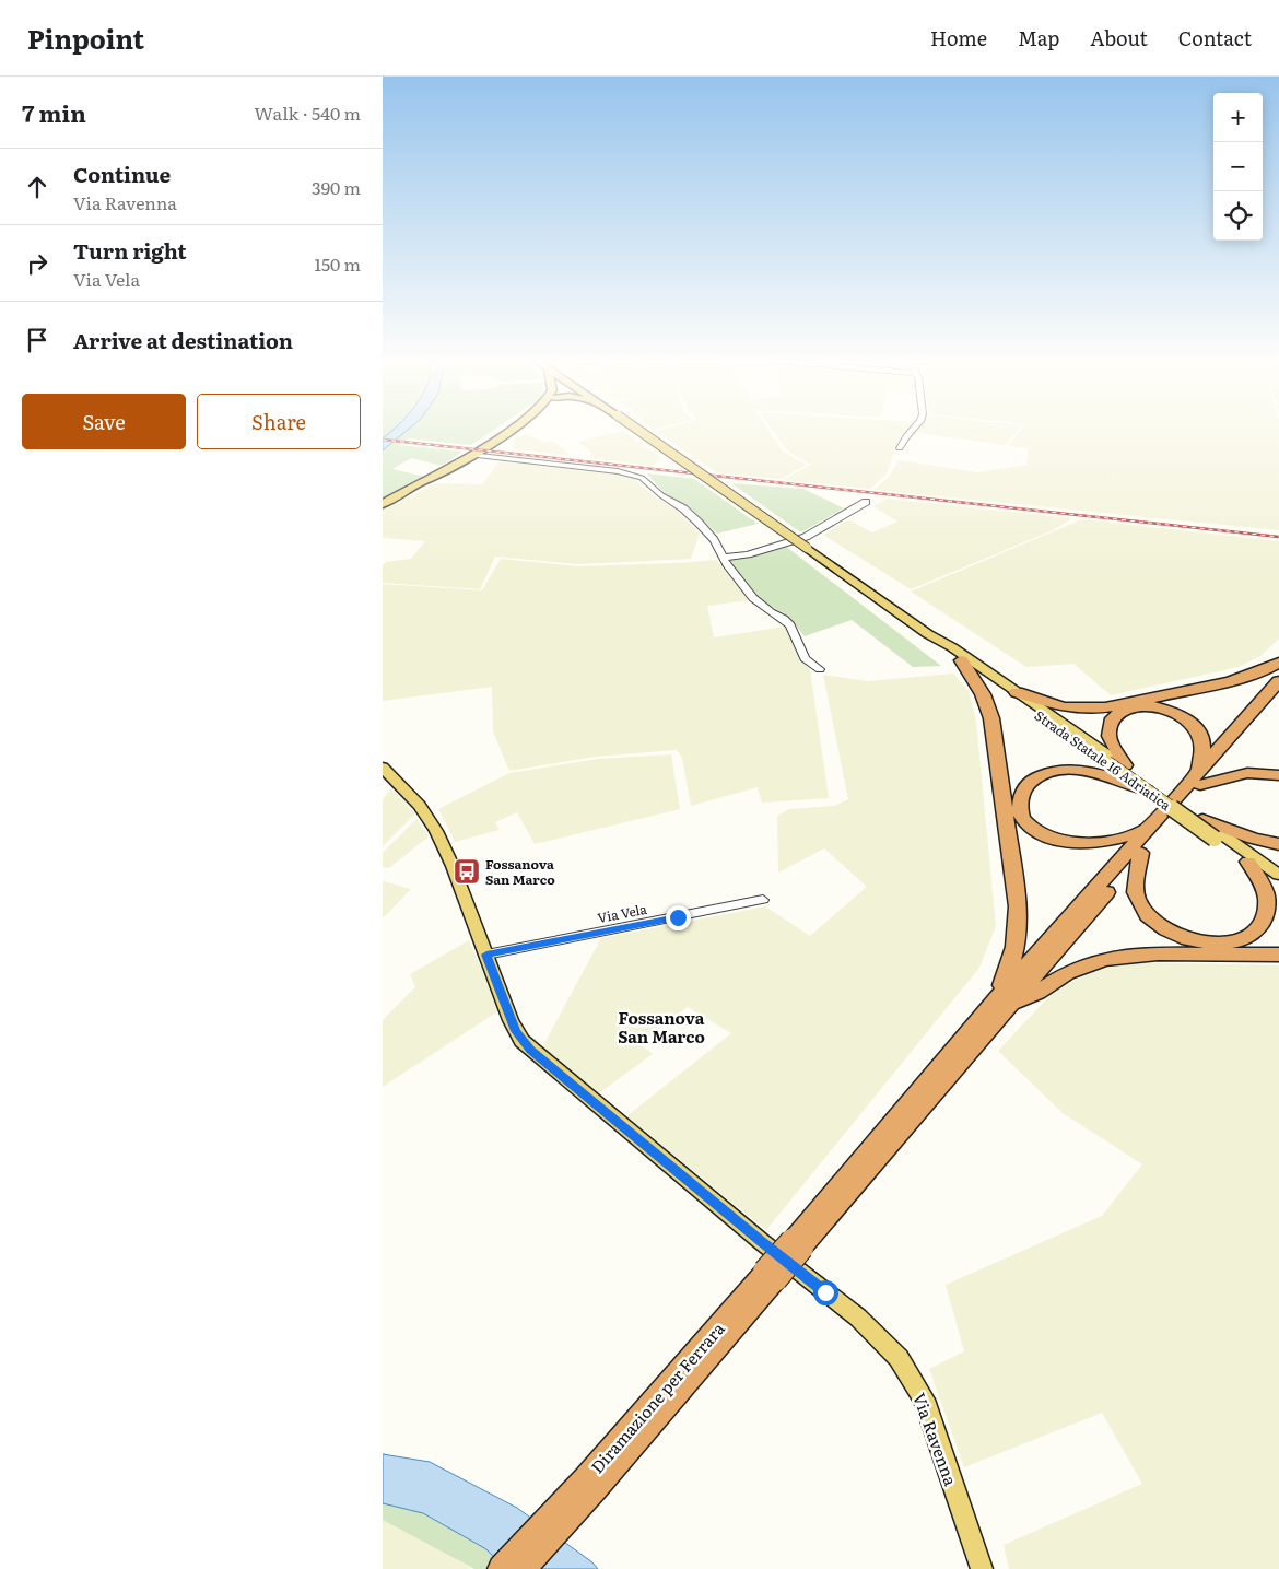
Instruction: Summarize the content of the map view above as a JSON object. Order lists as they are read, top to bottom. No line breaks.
{"streets":{"highway":["Diramazione per Ferrara"],"main road":["Strada Statale 16 Adriatica","Via Ravenna"],"street":["Via Vela"]},"crossings":[["Via Vela","Via Ravenna"]],"districts":["Fossanova San Marco"],"places":{"bus stop":["Fossanova San Marco"]},"page":{"header":"Pinpoint","nav":["Home","Map","About","Contact"],"heading":["7 min","Walk · 540 m"],"map_buttons":["+","−"],"list":[["Continue","Via Ravenna","390 m"],["Turn right","Via Vela","150 m"],"Arrive at destination"],"buttons":["Save","Share"]}}
